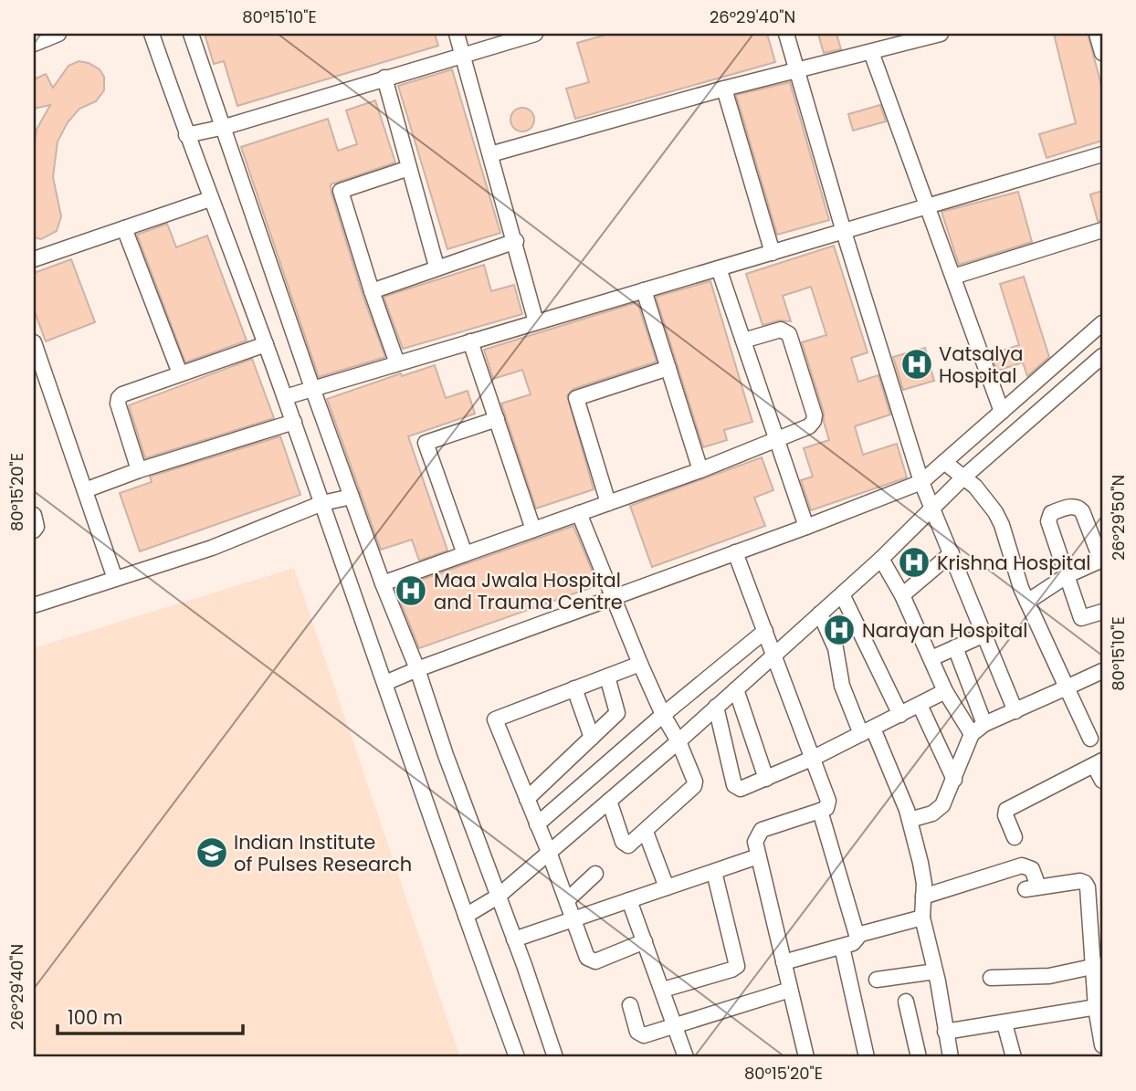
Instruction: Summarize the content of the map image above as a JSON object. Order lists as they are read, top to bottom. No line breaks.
{"places":{"hospital":["Vatsalya Hospital","Krishna Hospital","Maa Jwala Hospital and Trauma Centre","Narayan Hospital"],"school or university":["Indian Institute of Pulses Research"]},"scale_bar":"100 m","coordinates":["80°15'10\"E","26°29'40\"N","80°15'20\"E","26°29'50\"N"]}
